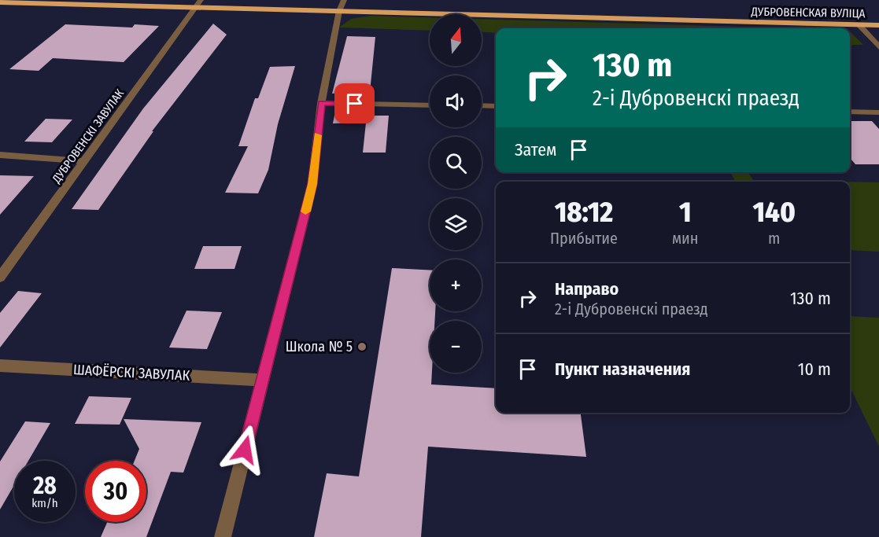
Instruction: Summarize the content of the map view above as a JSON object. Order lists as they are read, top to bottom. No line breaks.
{"streets":{"main road":["ДУБРОВЕНСКАЯ ВУЛІЦА"],"street":["ДУБРОВЕНСКІ ЗАВУЛАК","ШАФЁРСКІ ЗАВУЛАК"]},"crossings":[["ДУБРОВЕНСКАЯ ВУЛІЦА","ДУБРОВЕНСКІ ЗАВУЛАК"]],"places":["Школа № 5"],"north":"top","page":{"map_buttons":["+","−"],"turn":["130 m","2-і Дубровенскі праезд"],"then":"Затем","eta":["18:12","Прибытие","1","мин","140","m"],"list":[{"name":"Направо","note":"2-і Дубровенскі праезд","value":"130 m"},{"name":"Пункт назначения","value":"10 m"}],"speed":"28 km/h","limit":"30"}}
